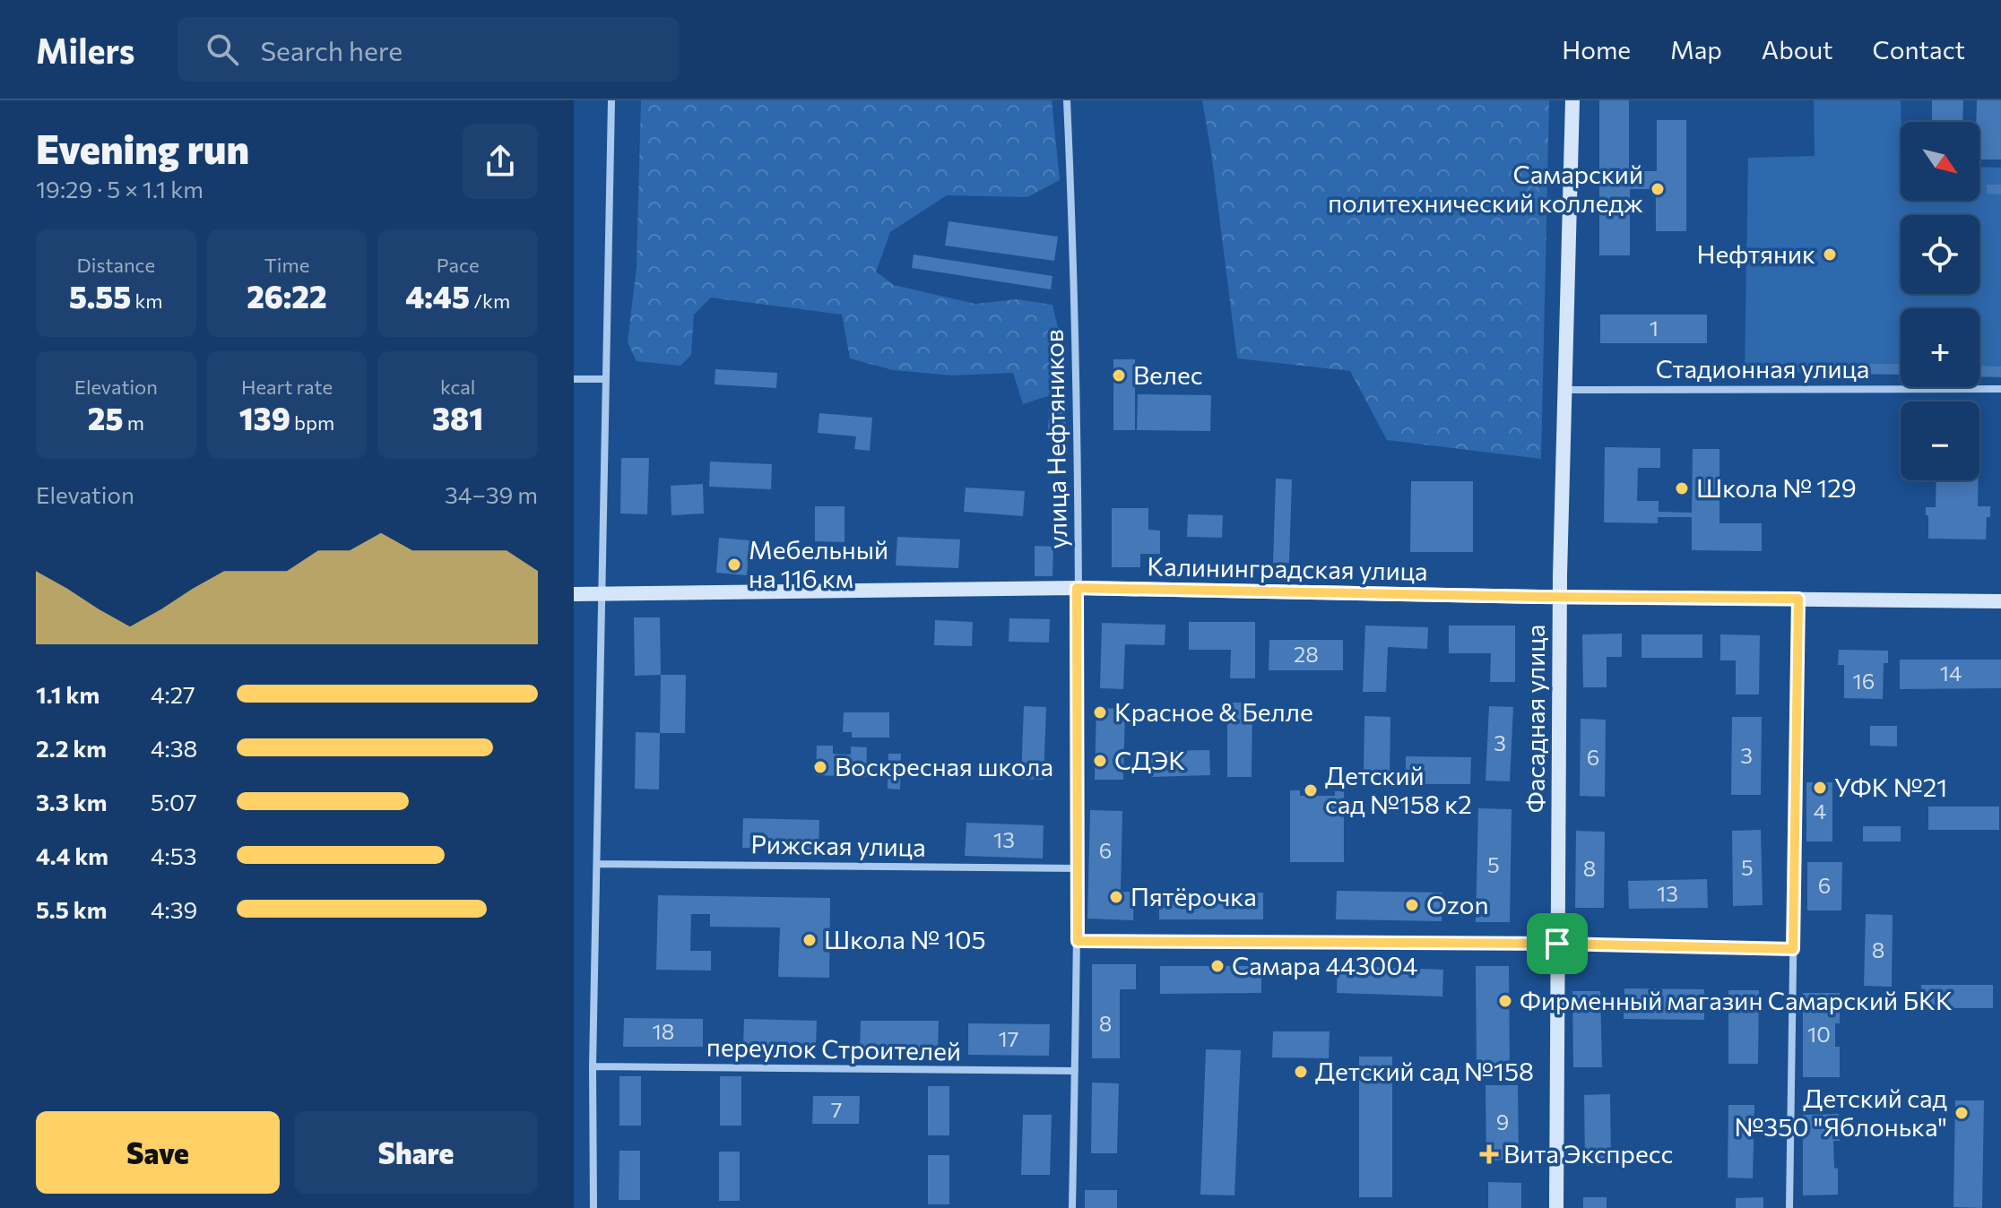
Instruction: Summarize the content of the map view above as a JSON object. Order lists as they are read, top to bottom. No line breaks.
{"streets":{"street":["Стадионная улица","улица Нефтяников","Калининградская улица","Фасадная улица","Рижская улица","переулок Строителей"]},"crossings":[["Стадионная улица","Фасадная улица"],["улица Нефтяников","Калининградская улица"],["улица Нефтяников","Рижская улица"],["улица Нефтяников","переулок Строителей"],["Калининградская улица","Фасадная улица"]],"places":{"other":["Самарский политехнический колледж","Нефтяник","Велес","Школа № 129","Мебельный на 116 км","Красное & Белле","СДЭК","Воскресная школа","УФК №21","Детский сад №158 к2","Пятёрочка","Ozon","Школа № 105","Самара 443004","Фирменный магазин Самарский БКК","Детский сад №158","Детский сад №350 \"Яблонька\""],"health":["Вита Экспресс"]},"house_numbers":["1","28","14","16","3","3","6","4","13","6","5","5","8","6","13","8","8","18","10","17","7","9"],"north":"bottom right","page":{"header":"Milers","search":"Search here","nav":["Home","Map","About","Contact"],"heading":["Evening run","19:29 · 5 × 1.1 km"],"map_buttons":["+","−"],"stats":[["Distance","5.55 km"],["Time","26:22"],["Pace","4:45 /km"],["Elevation","25 m"],["Heart rate","139 bpm"],["kcal","381"]],"chart":["Elevation","34–39 m"],"list":[{"name":"1.1 km","note":"4:27"},{"name":"2.2 km","note":"4:38"},{"name":"3.3 km","note":"5:07"},{"name":"4.4 km","note":"4:53"},{"name":"5.5 km","note":"4:39"}],"buttons":["Save","Share"]}}
